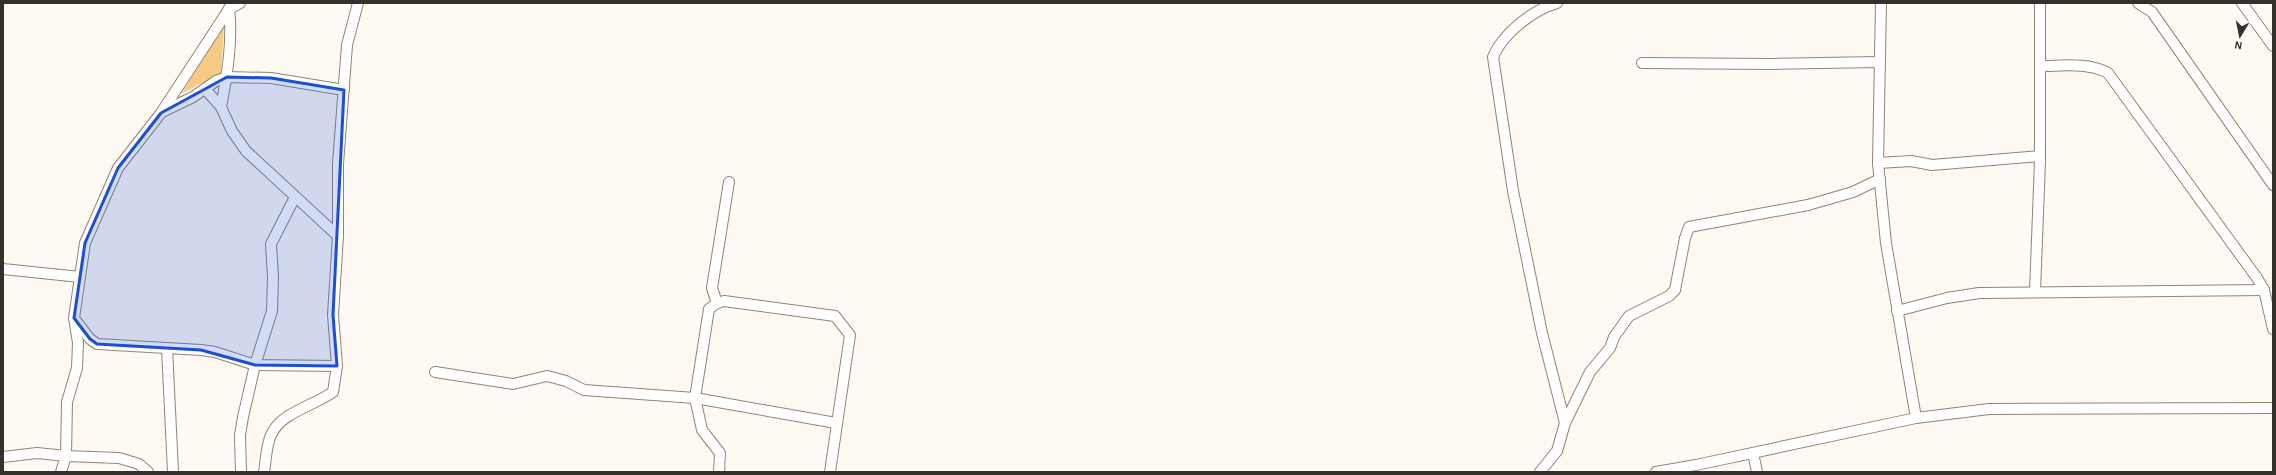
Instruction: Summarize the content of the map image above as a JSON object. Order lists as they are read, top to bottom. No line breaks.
{"north":"bottom"}
